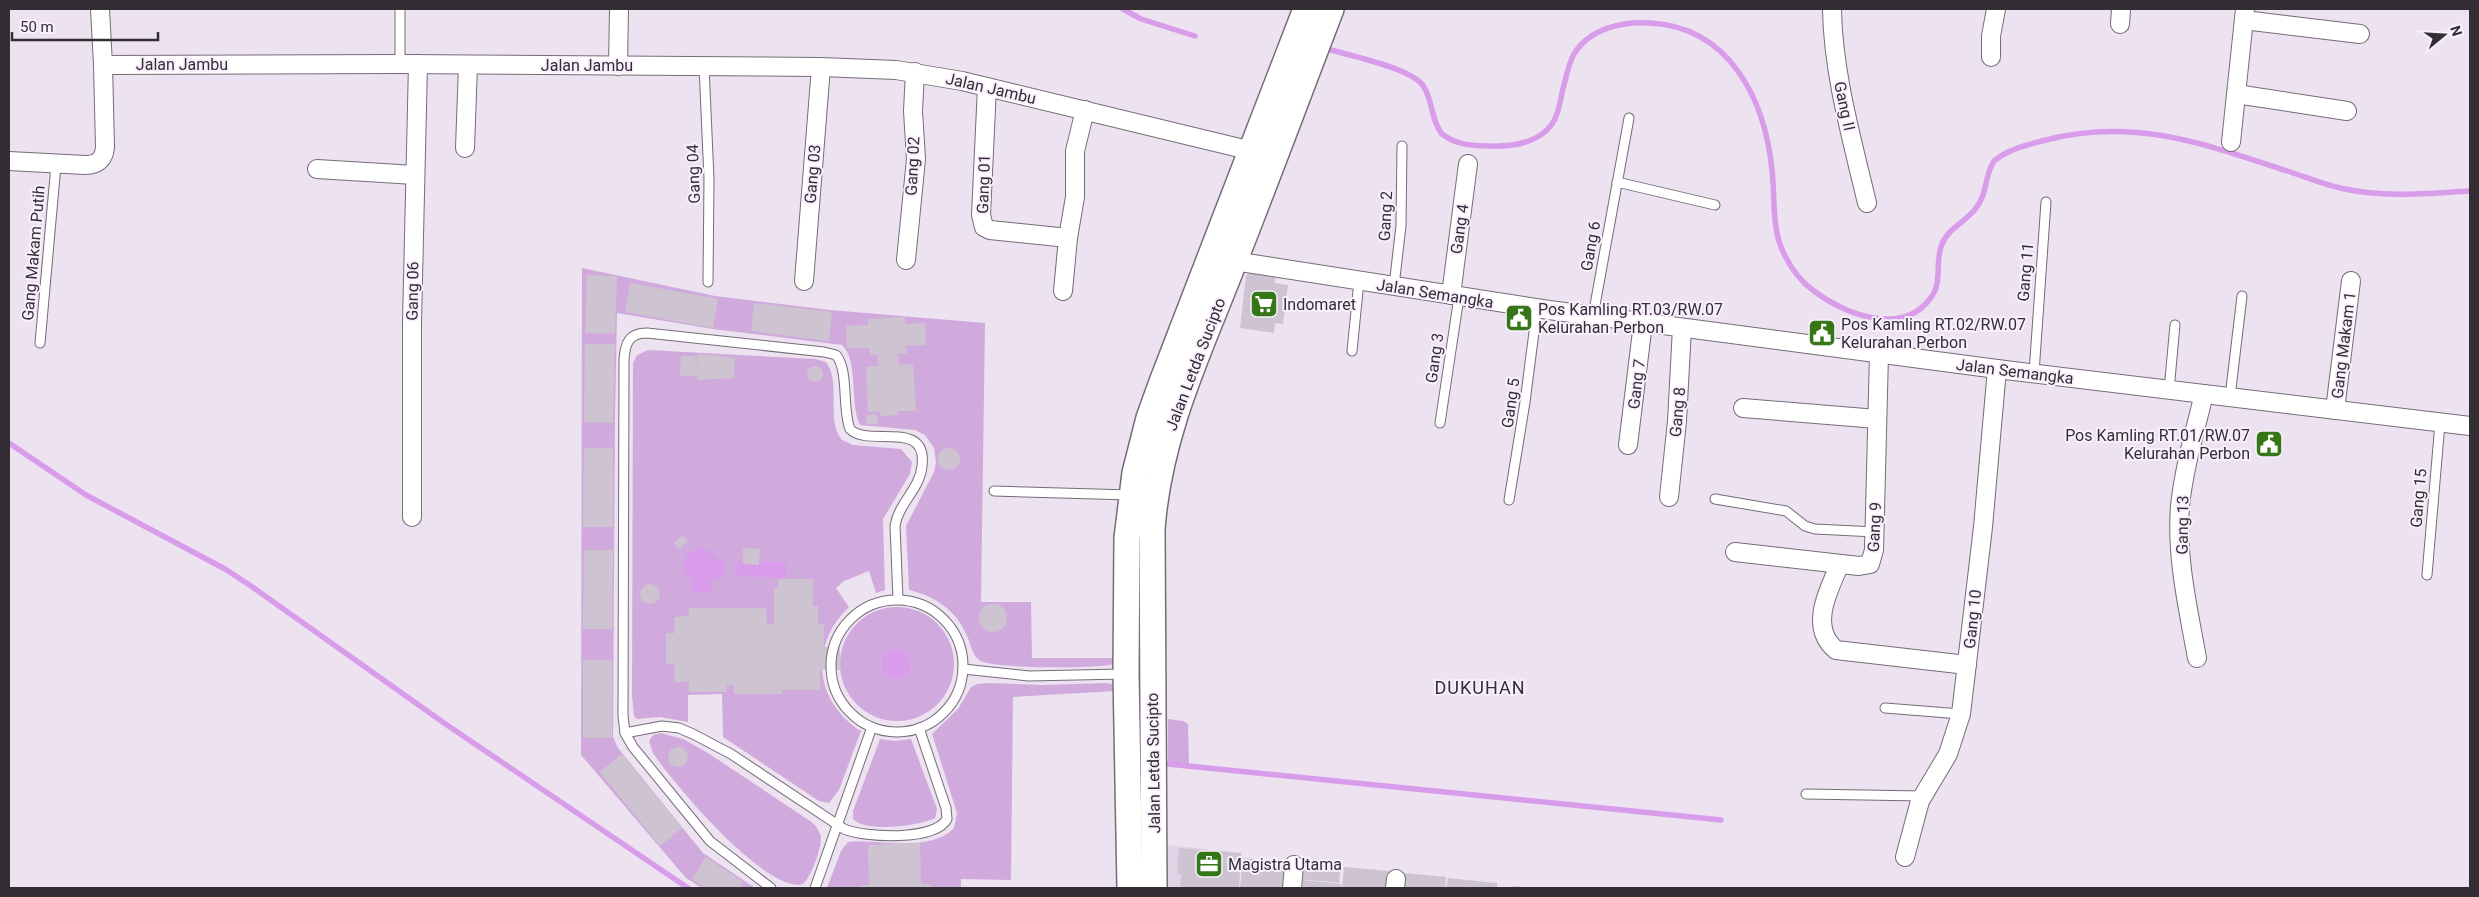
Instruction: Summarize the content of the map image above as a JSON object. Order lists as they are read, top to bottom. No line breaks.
{"streets":{"main road":["Jalan Letda Sucipto"],"street":["Jalan Jambu","Gang II","Gang 02","Gang 03","Gang 01","Gang 4","Gang 06","Jalan Semangka","Gang Makam 1","Gang 7","Gang 8","Gang 13","Gang 9","Gang 10"],"lane":["Gang 04","Gang 2","Gang 6","Gang Makam Putih","Gang 11","Gang 3","Gang 5","Gang 15"]},"crossings":[["Jalan Jambu","Gang 02"],["Jalan Jambu","Gang 04"],["Jalan Jambu","Gang 03"],["Jalan Jambu","Gang 01"],["Jalan Jambu","Gang 06"],["Jalan Jambu","Jalan Letda Sucipto"],["Gang 2","Jalan Semangka"],["Gang 4","Jalan Semangka"],["Gang 4","Gang 3"],["Gang 6","Jalan Semangka"],["Gang 11","Jalan Semangka"],["Jalan Semangka","Gang Makam 1"],["Jalan Semangka","Gang 3"],["Jalan Semangka","Jalan Letda Sucipto"],["Jalan Semangka","Gang 7"],["Jalan Semangka","Gang 5"],["Jalan Semangka","Gang 8"],["Jalan Semangka","Gang 15"],["Jalan Semangka","Gang 13"],["Jalan Semangka","Gang 9"],["Jalan Semangka","Gang 10"]],"districts":["DUKUHAN"],"places":{"supermarket":["Indomaret"],"public building":["Pos Kamling RT.03/RW.07 Kelurahan Perbon","Pos Kamling RT.02/RW.07 Kelurahan Perbon","Pos Kamling RT.01/RW.07 Kelurahan Perbon"],"office":["Magistra Utama"]},"scale_bar":"50 m","north":"right"}
